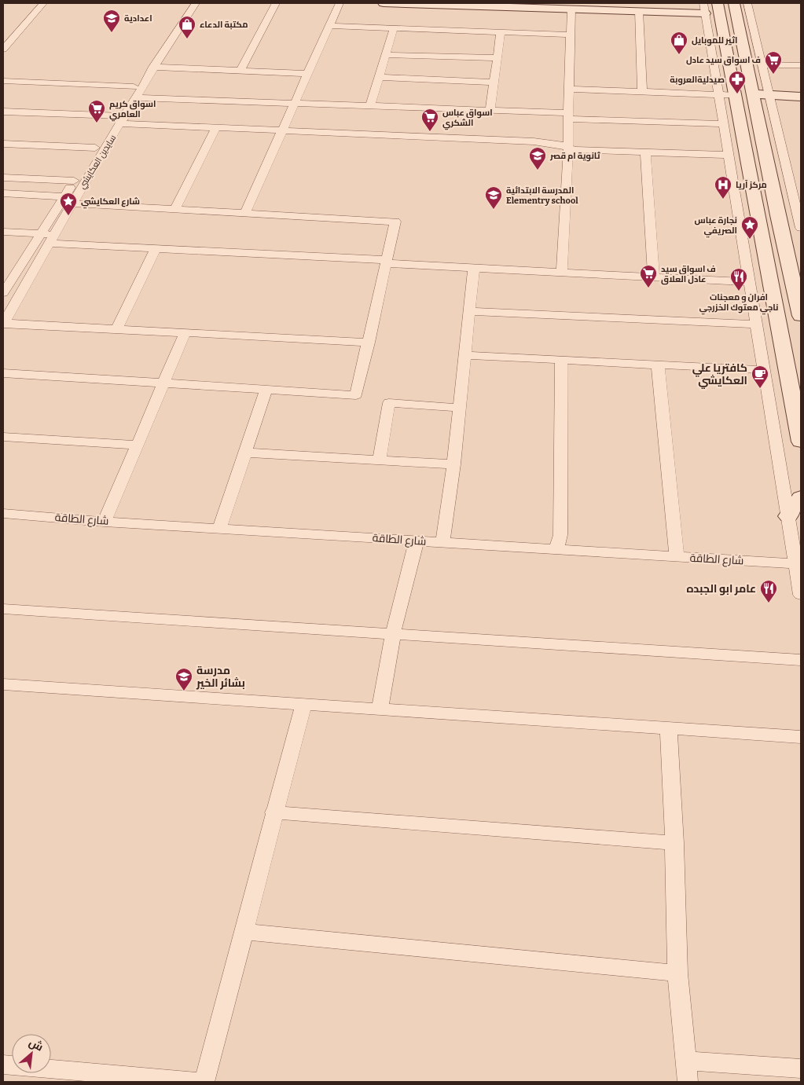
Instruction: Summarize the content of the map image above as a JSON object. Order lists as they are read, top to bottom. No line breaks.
{"streets":{"street":["سايدين العكايشي","شارع الطاقة"]},"places":{"school or university":["اعدادية","ثانوية ام قصر","المدرسة الابتدائية Elementry school","مدرسة بشائر الخير"],"shop":["مكتبة الدعاء","اثير للموبايل"],"supermarket":["ف اسواق سيد عادل","اسواق كريم العامري","اسواق عباس الشكري","ف اسواق سيد عادل العلاق"],"pharmacy":["صيدليةالعروبة"],"hospital":["مركز آريا"],"place":["شارع العكايشي","نجارة عباس الصريفي"],"restaurant":["افران و معجنات ناجي معتوك الخزرجي","عامر ابو الجبده"],"cafe":["كافتريا علي العكايشي"]},"north":"top right"}
